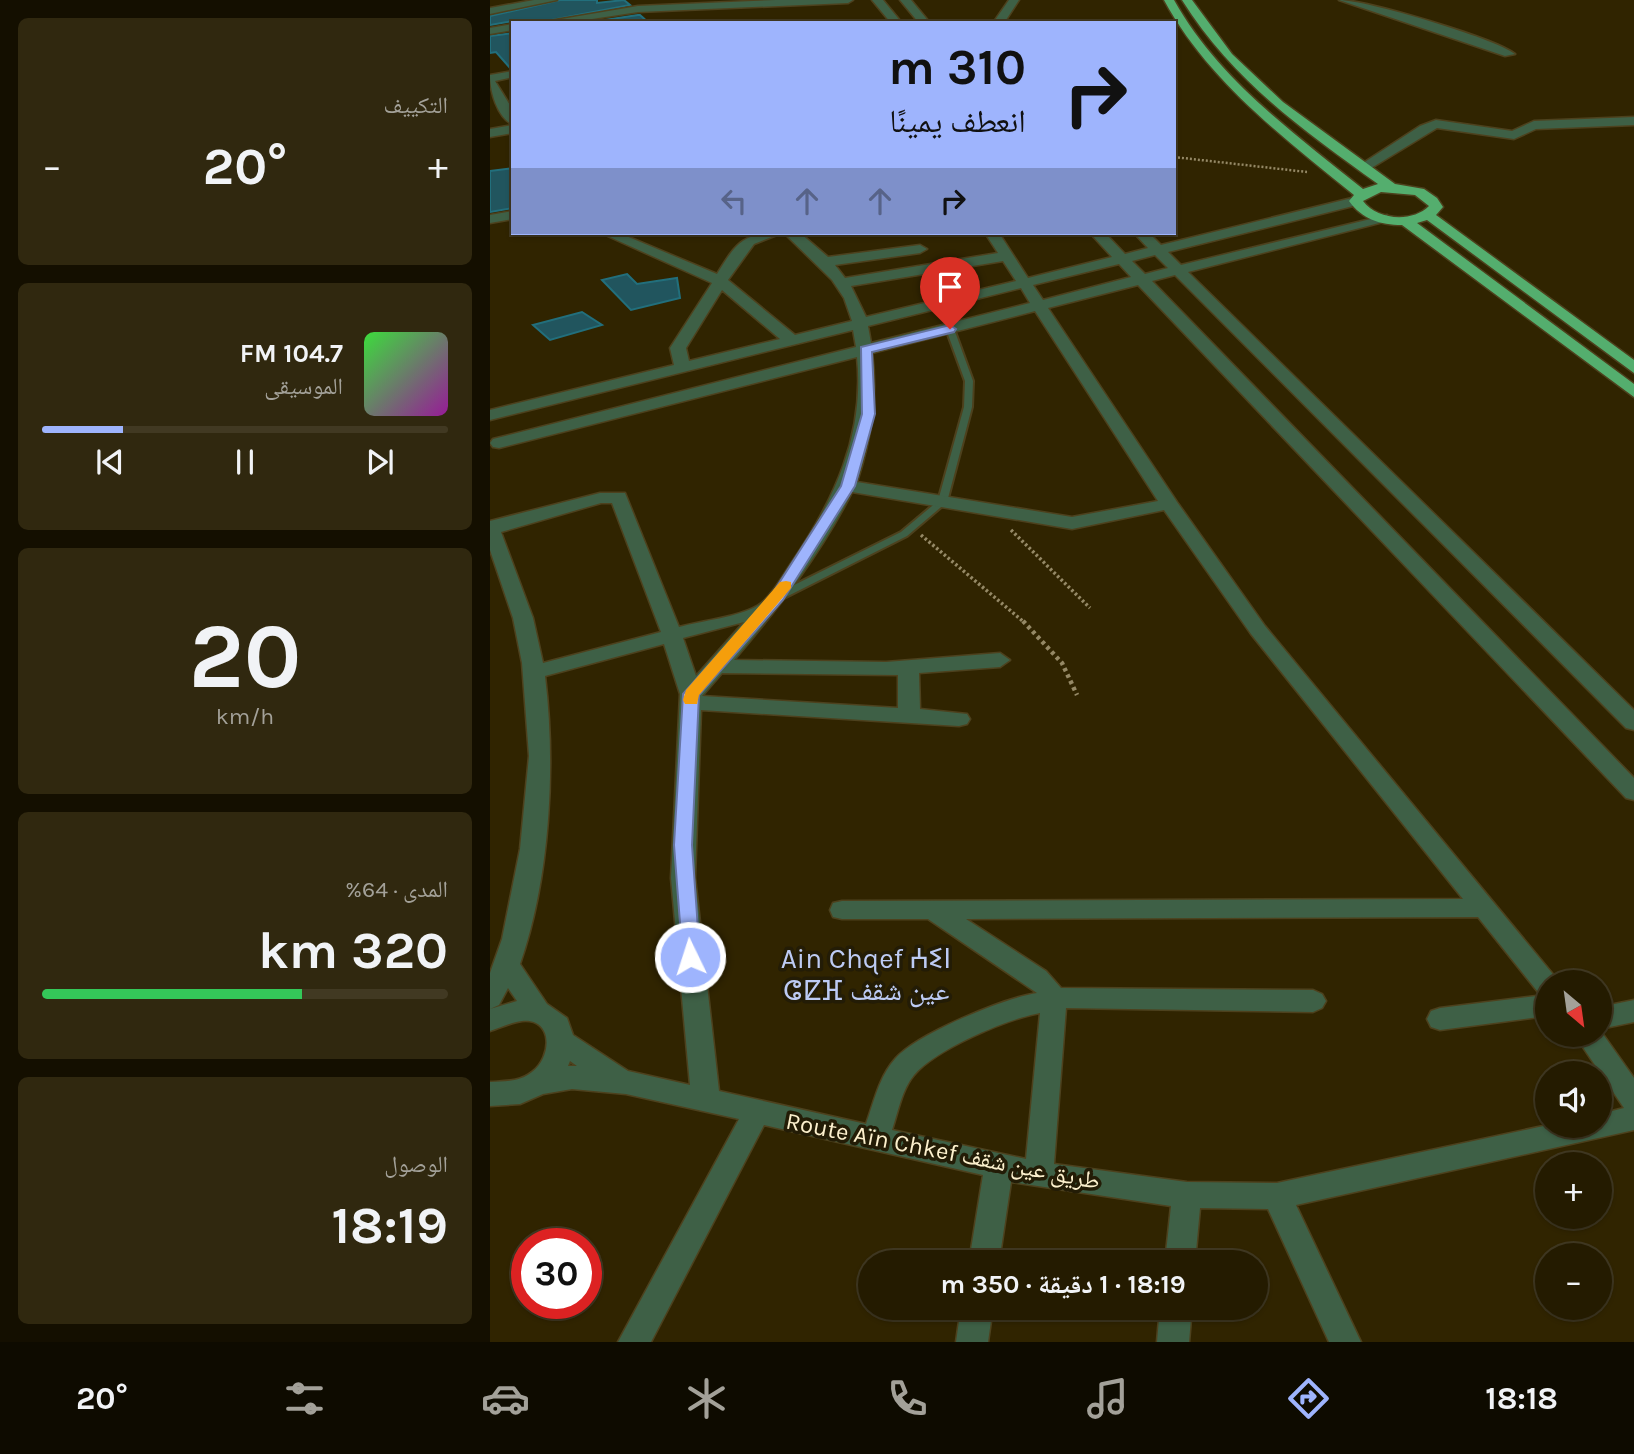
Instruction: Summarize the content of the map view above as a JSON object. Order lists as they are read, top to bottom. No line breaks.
{"streets":{"street":["Route Aïn Chkef طريق عين شقف"]},"districts":["Ain Chqef ⵄⵉⵏ ⵛⵇⴼ عين شقف"],"north":"bottom right","page":{"tile":["التكييف",["20","km/h"],["المدى · 64%","320 km"],["الوصول","18:19"]],"turn":["310 m","انعطف يمينًا"],"heat":["−","20°","+"],"song":["104.7 FM","الموسيقى"],"map_buttons":["+","−"],"limit":"30","trip":"18:19 · 1 دقيقة · 350 m","tabs":["18:18","20°"]}}
